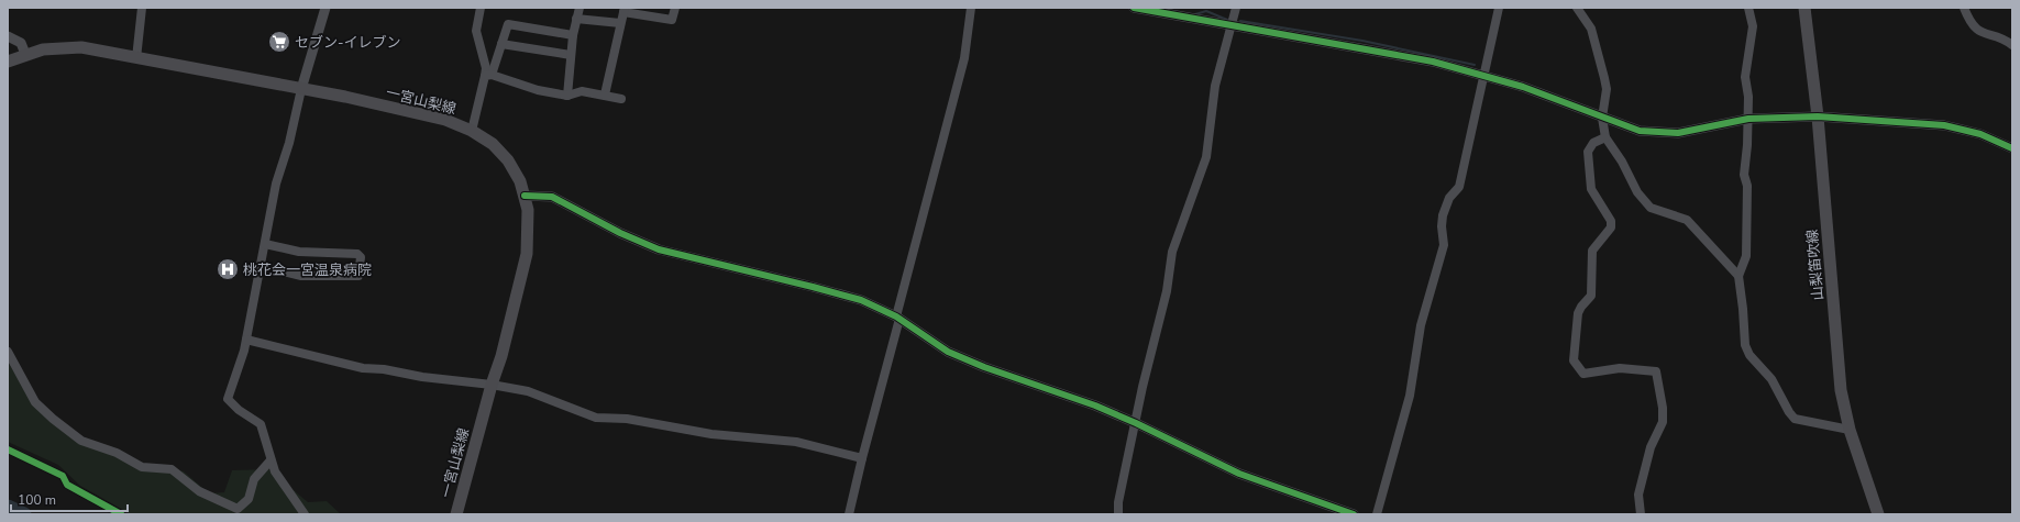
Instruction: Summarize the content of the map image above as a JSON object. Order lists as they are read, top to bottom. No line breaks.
{"streets":{"main road":["一宮山梨線","山梨笛吹線"]},"places":{"supermarket":["セブン-イレブン"],"hospital":["桃花会一宮温泉病院"]},"scale_bar":"100 m"}
